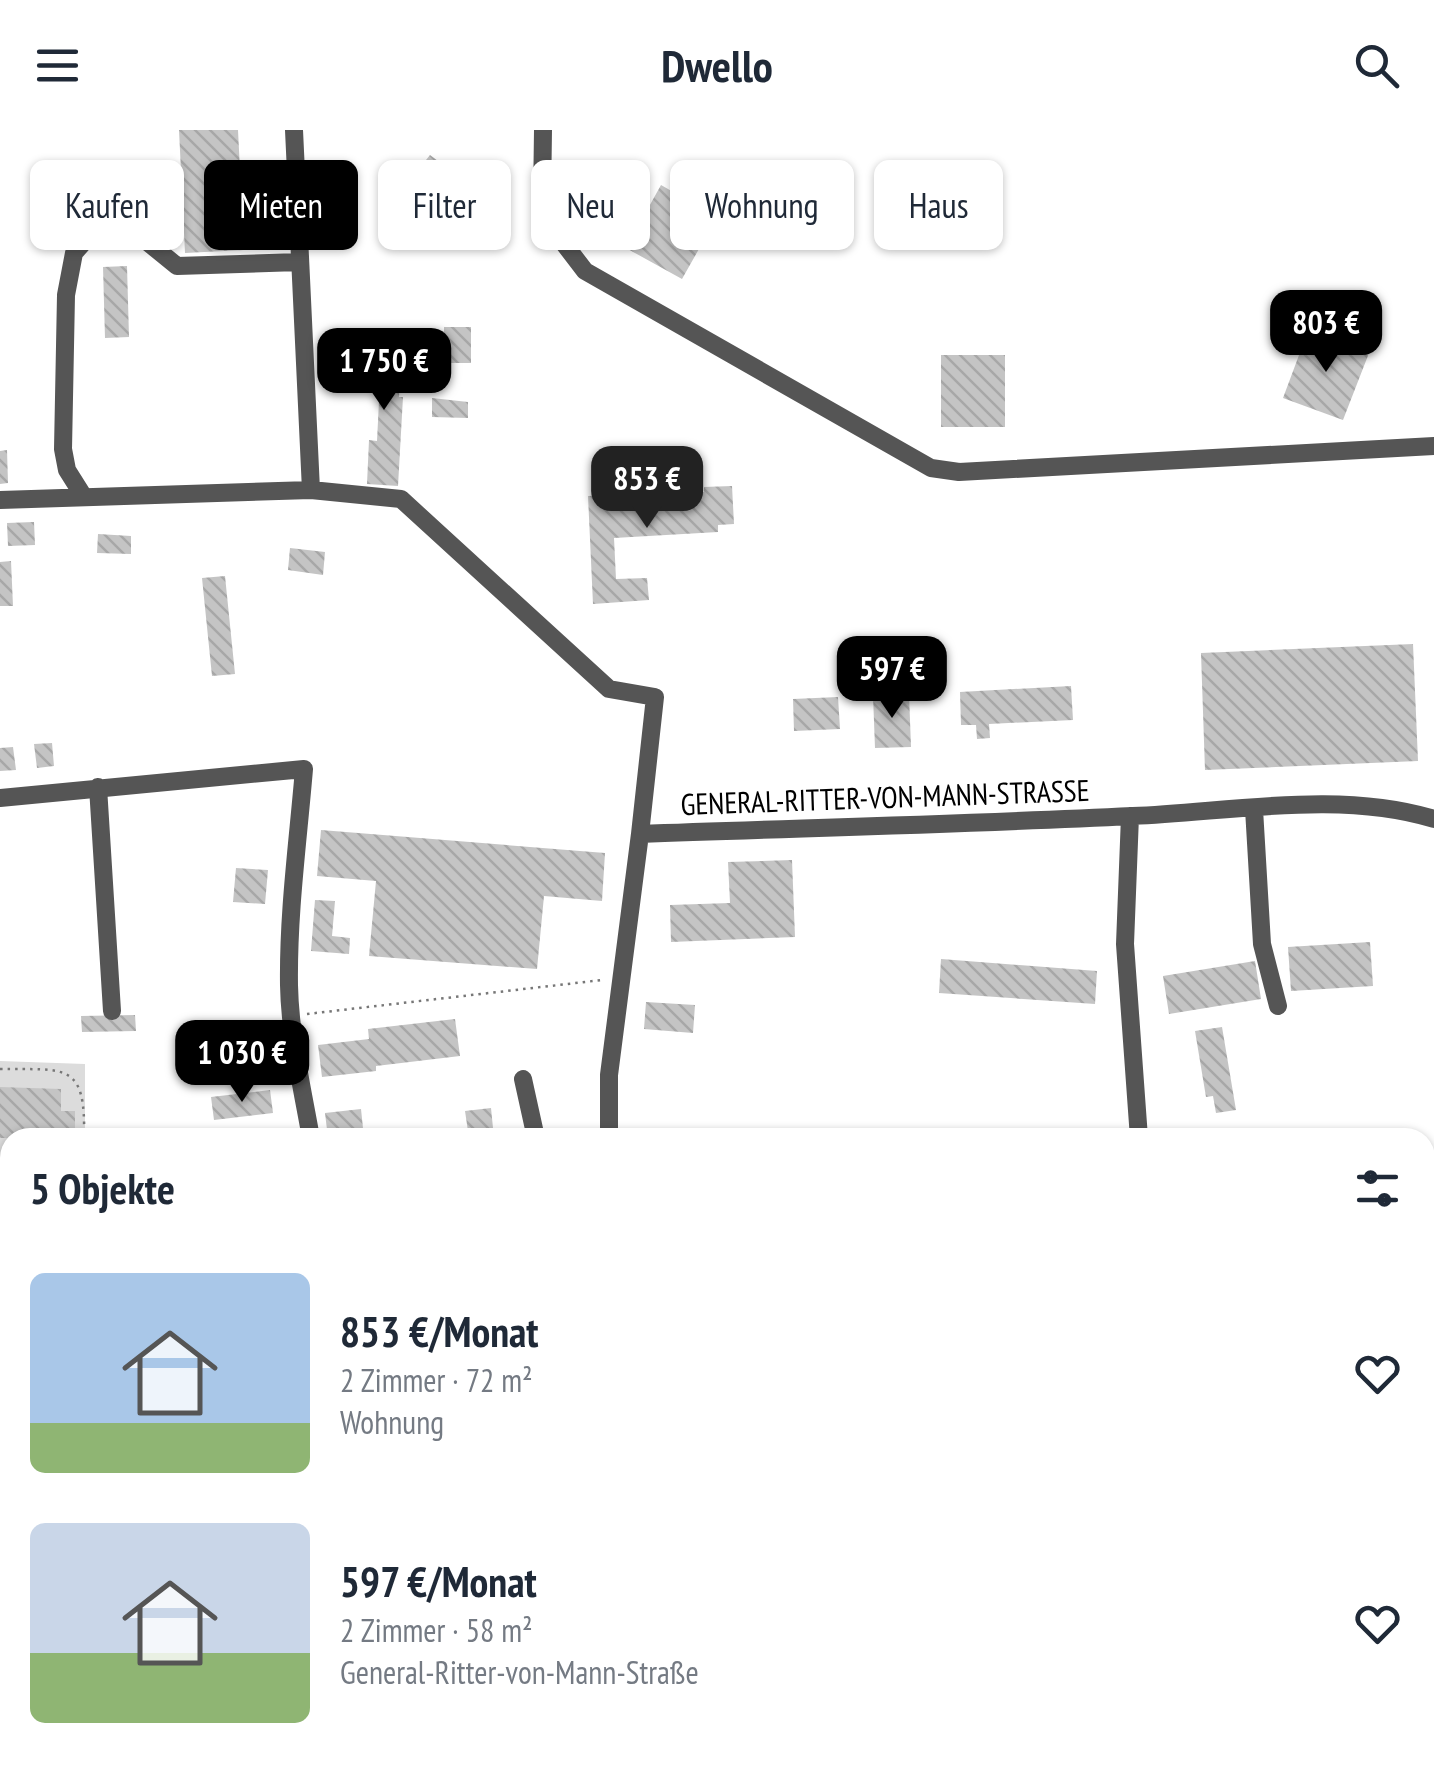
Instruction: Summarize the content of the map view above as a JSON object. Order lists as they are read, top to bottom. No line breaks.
{"streets":{"street":["GENERAL-RITTER-VON-MANN-STRASSE"]},"page":{"header":"Dwello","chip":["Kaufen","Mieten","Filter","Neu","Wohnung","Haus"],"price":["803 €","1 750 €","853 €","597 €","1 030 €"],"heading":"5 Objekte","list":[{"name":"853 €/Monat","note":"2 Zimmer · 72 m² · Wohnung"},{"name":"597 €/Monat","note":"2 Zimmer · 58 m² · General-Ritter-von-Mann-Straße"}]}}
